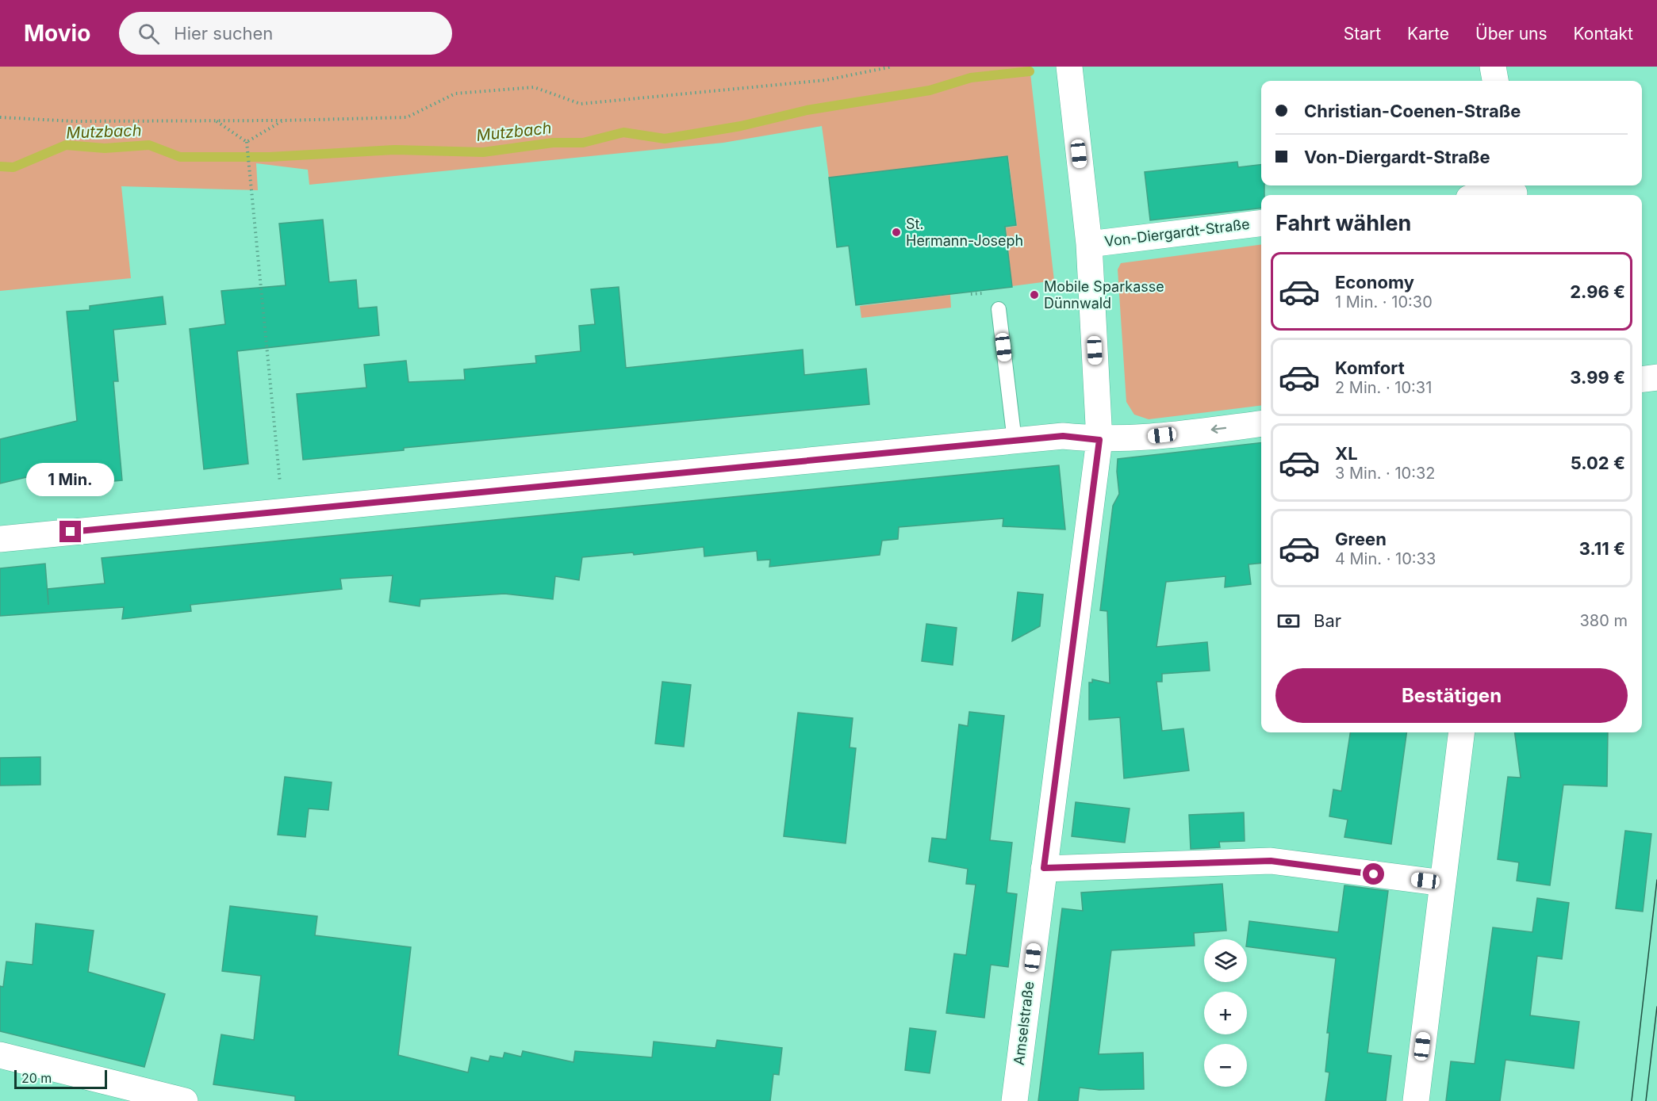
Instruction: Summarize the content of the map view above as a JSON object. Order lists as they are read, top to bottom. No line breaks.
{"streets":{"street":["Von-Diergardt-Straße","Amselstraße"]},"crossings":[["Von-Diergardt-Straße","Amselstraße"]],"water":["Mutzbach"],"places":["St. Hermann-Joseph","Mobile Sparkasse Dünnwald"],"scale_bar":"20 m","page":{"header":"Movio","search":"Hier suchen","nav":["Start","Karte","Über uns","Kontakt"],"banner":["Christian-Coenen-Straße","Von-Diergardt-Straße"],"heading":"Fahrt wählen","list":[{"name":"Economy","note":"1 Min. · 10:30","value":"2.96 €"},{"name":"Komfort","note":"2 Min. · 10:31","value":"3.99 €"},{"name":"XL","note":"3 Min. · 10:32","value":"5.02 €"},{"name":"Green","note":"4 Min. · 10:33","value":"3.11 €"}],"bubble":"1 Min.","pay":["Bar","380 m"],"buttons":"Bestätigen","map_buttons":["+","−"],"scale":"20 m"}}
